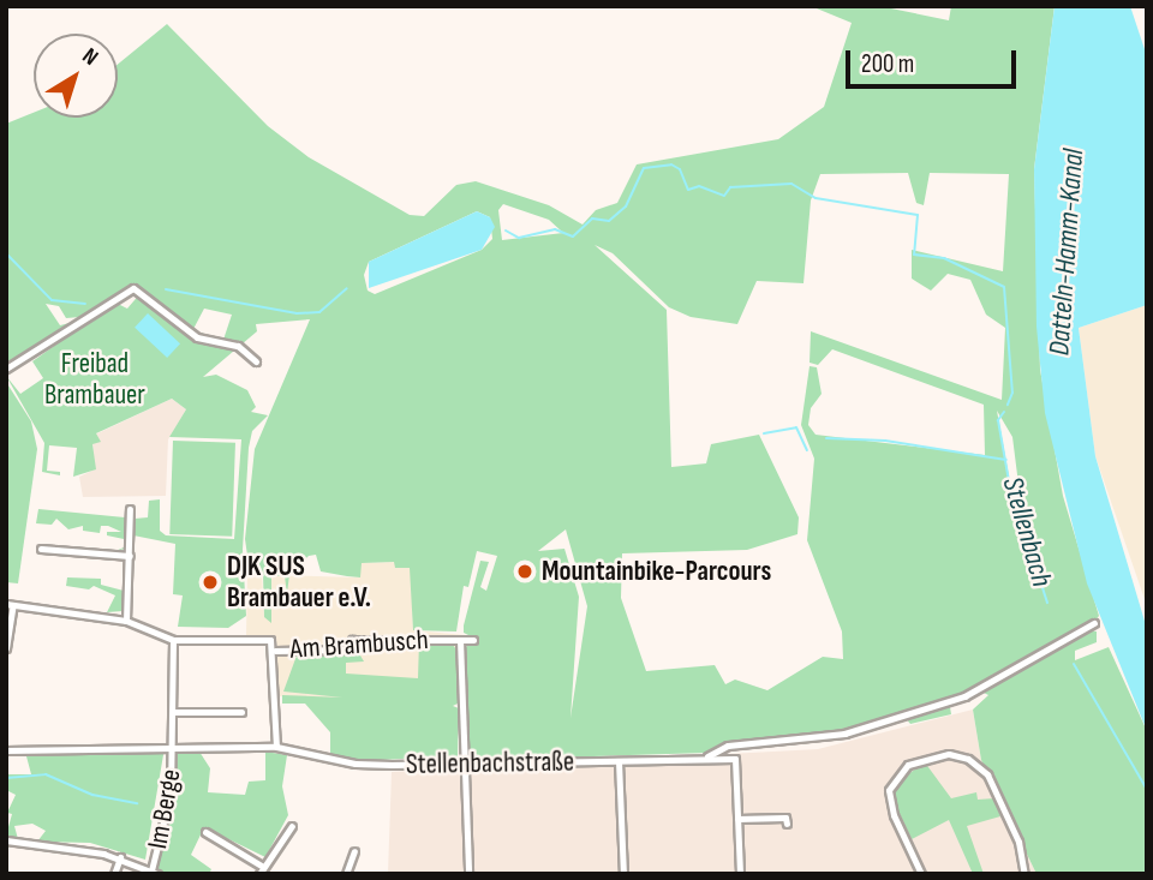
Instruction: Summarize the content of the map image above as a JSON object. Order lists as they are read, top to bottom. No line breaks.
{"streets":{"street":["Am Brambusch","Stellenbachstraße","Im Berge"]},"crossings":[["Am Brambusch","Stellenbachstraße"],["Stellenbachstraße","Im Berge"]],"water":["Datteln-Hamm-Kanal","Stellenbach"],"parks":["Freibad Brambauer"],"places":["Mountainbike-Parcours","DJK SUS Brambauer e.V."],"scale_bar":"200 m","north":"top right"}
